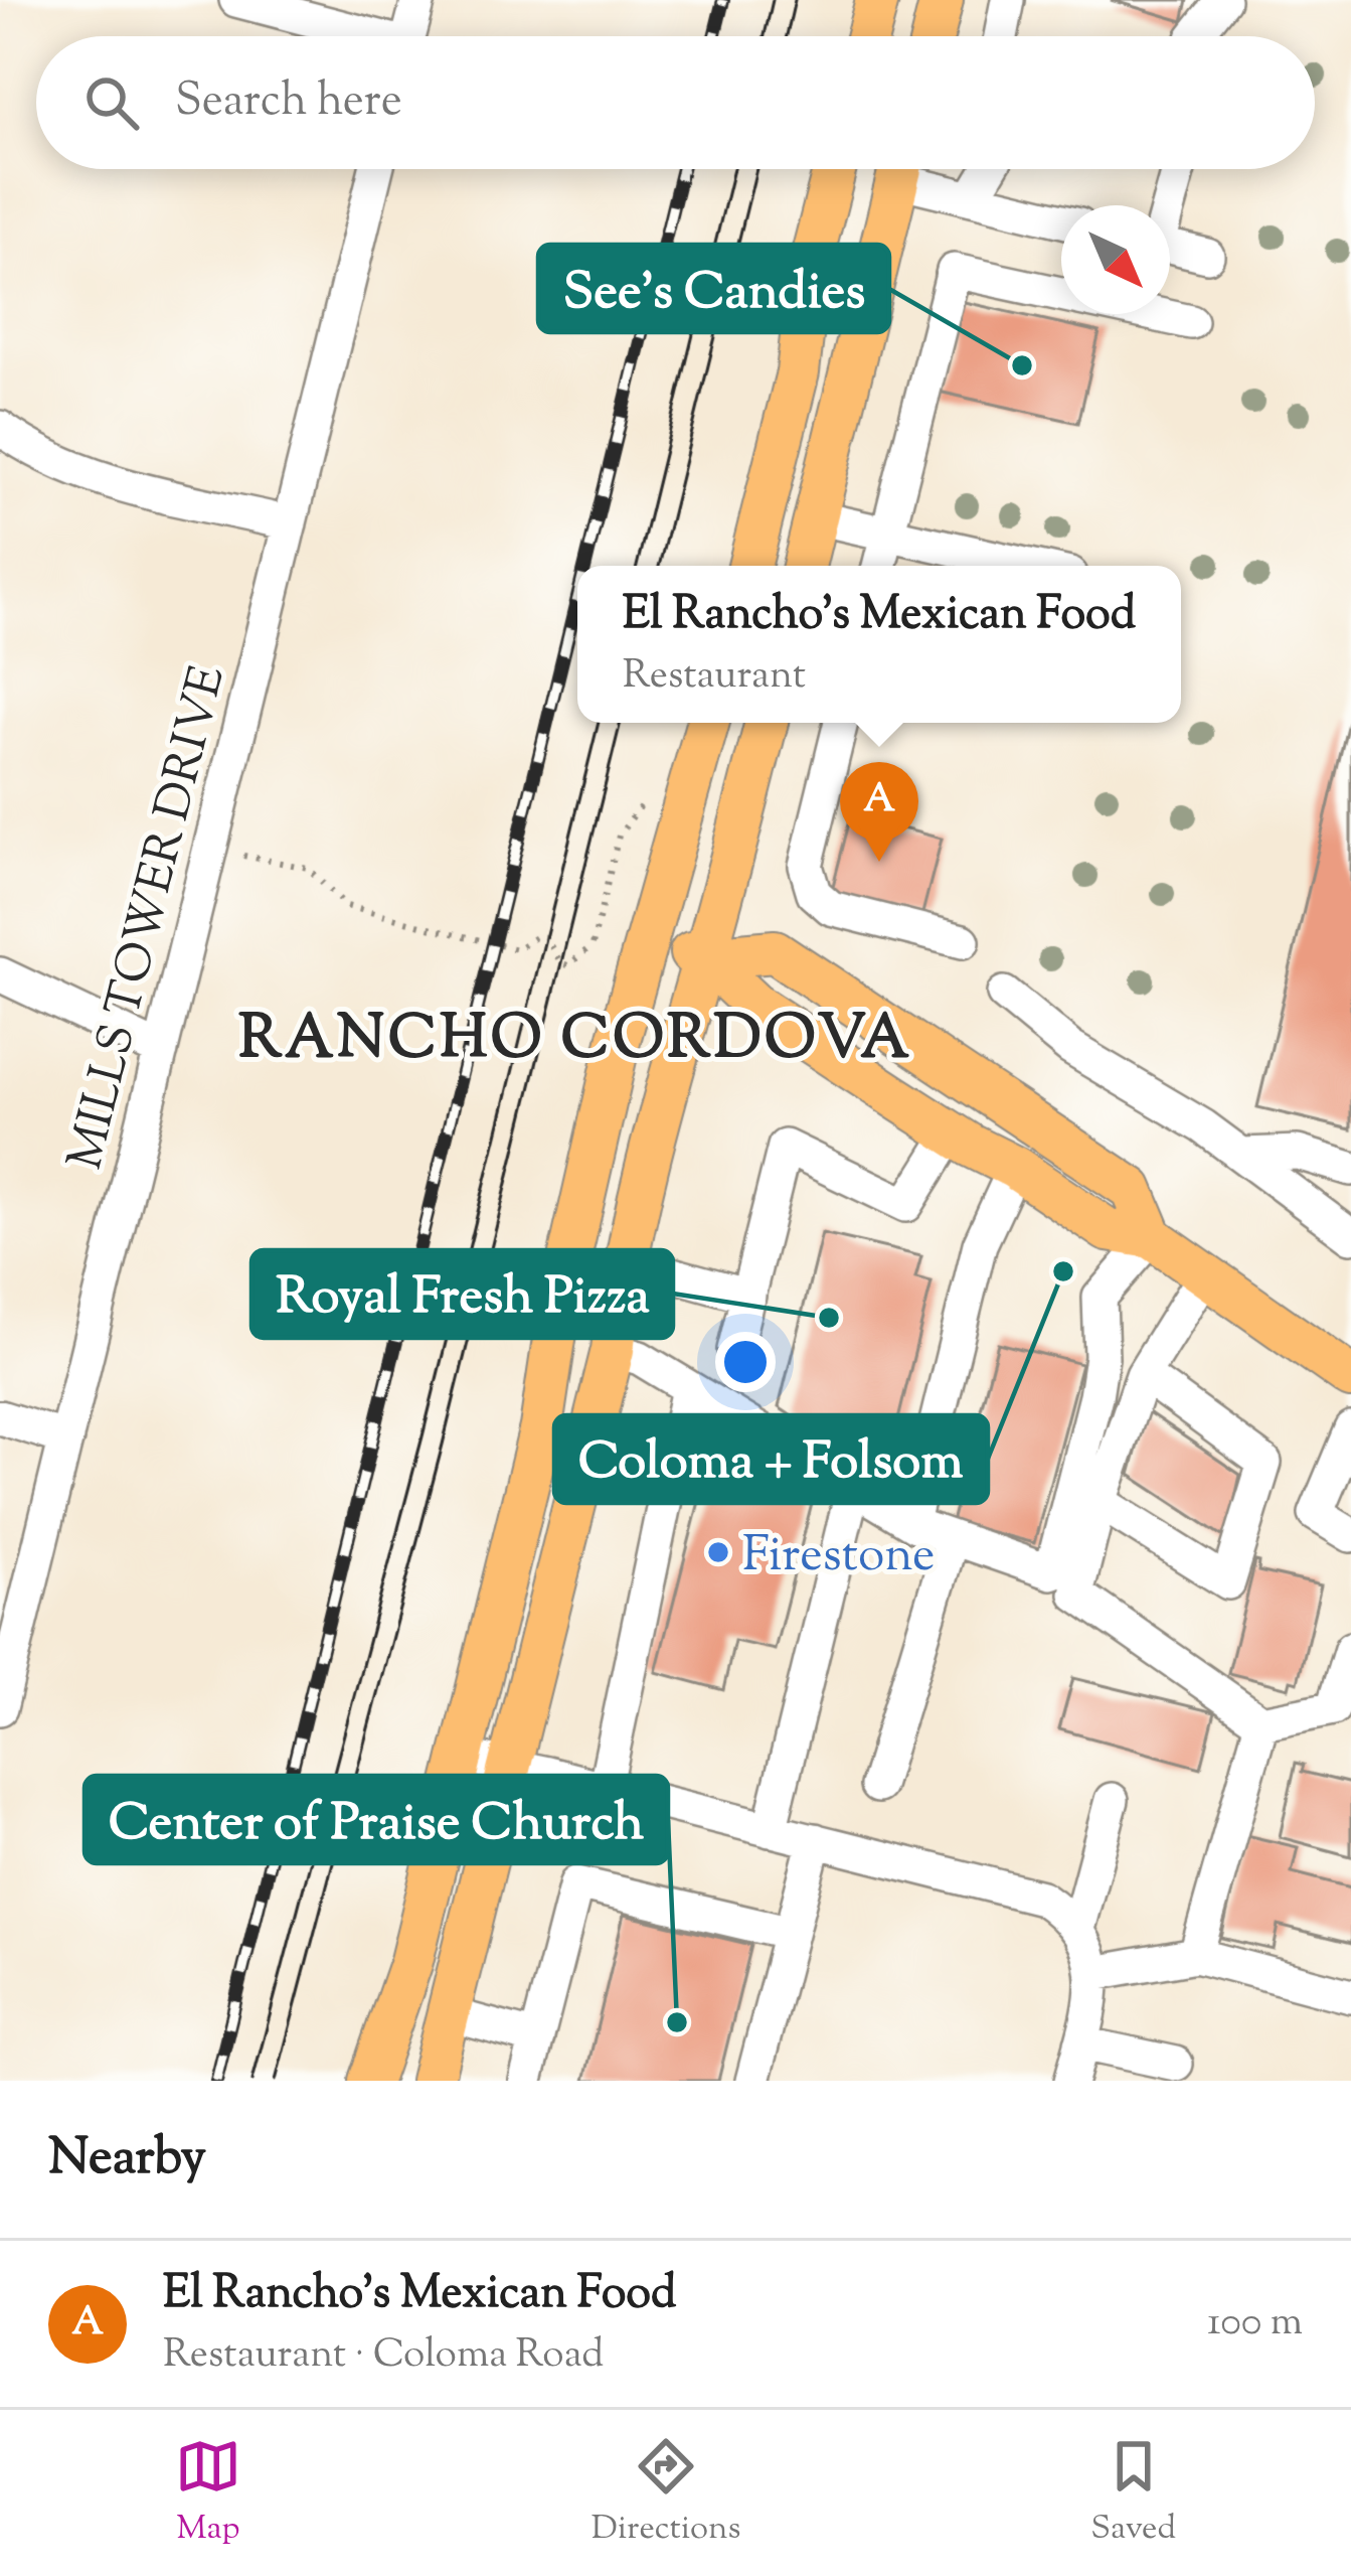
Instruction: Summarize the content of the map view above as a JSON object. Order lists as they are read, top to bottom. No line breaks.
{"streets":{"street":["MILLS TOWER DRIVE"]},"districts":["RANCHO CORDOVA"],"places":["See's Candies","Coloma + Folsom","Royal Fresh Pizza","Firestone","Center of Praise Church"],"north":"bottom right","page":{"search":"Search here","popup":["El Rancho's Mexican Food","Restaurant"],"pins":"A","heading":"Nearby","list":[{"mark":"A","name":"El Rancho's Mexican Food","note":"Restaurant · Coloma Road","value":"100 m"}],"nav":["Map","Directions","Saved"]}}
